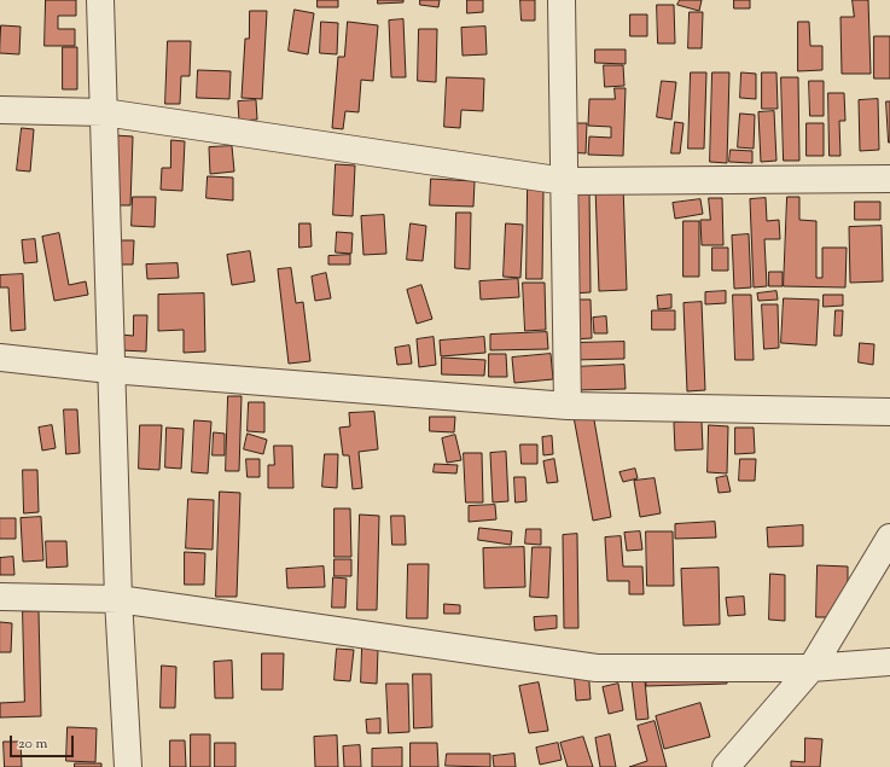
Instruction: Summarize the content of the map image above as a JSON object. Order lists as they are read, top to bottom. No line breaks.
{"scale_bar":"20 m"}
